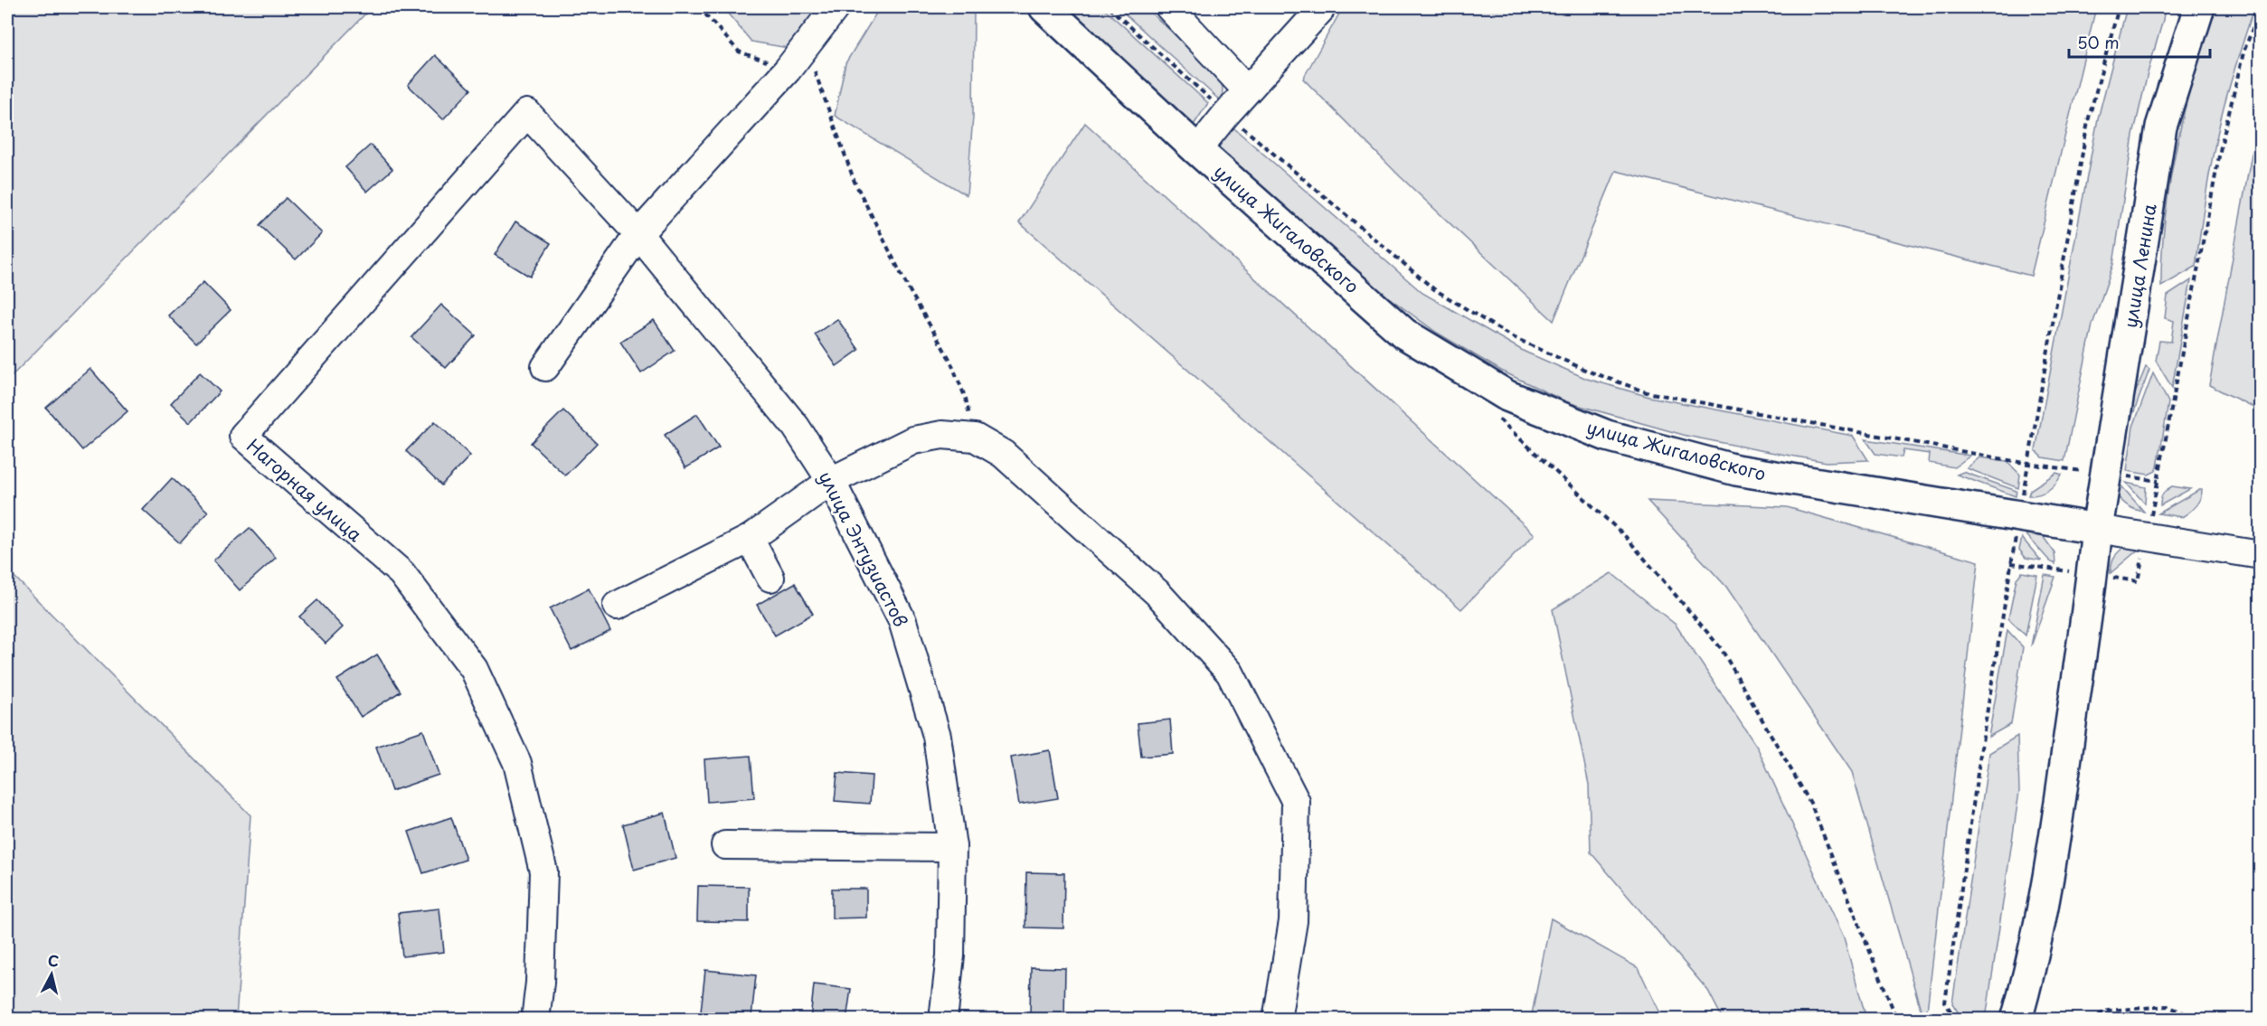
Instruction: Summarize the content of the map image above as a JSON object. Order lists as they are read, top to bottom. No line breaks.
{"streets":{"main road":["улица Жигаловского","улица Ленина"],"street":["Нагорная улица","улица Энтузиастов"]},"crossings":[["улица Жигаловского","улица Ленина"],["Нагорная улица","улица Энтузиастов"]],"scale_bar":"50 m","north":"top"}
